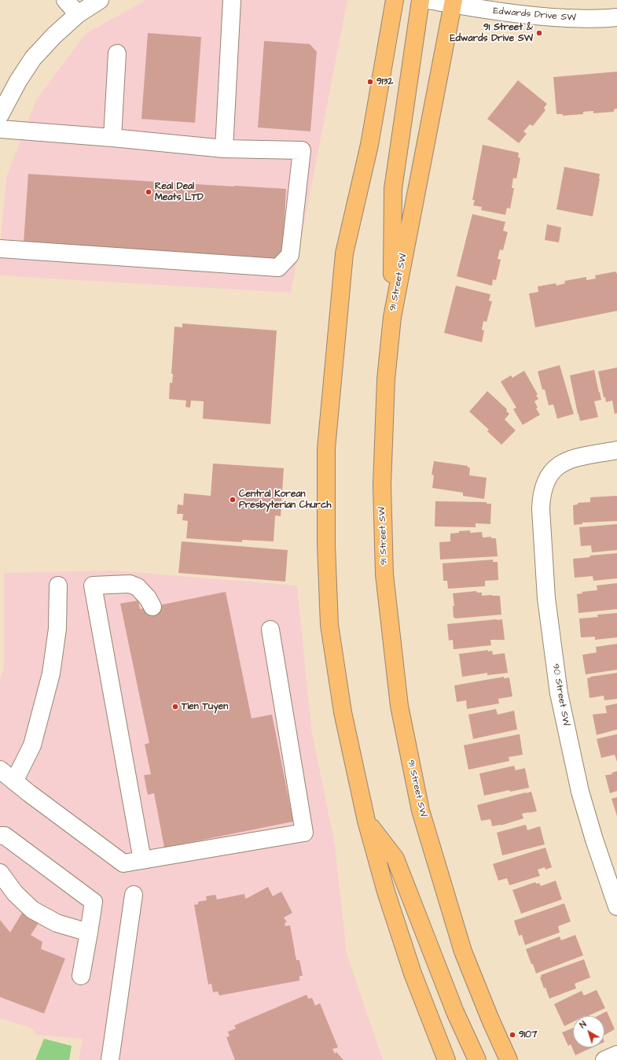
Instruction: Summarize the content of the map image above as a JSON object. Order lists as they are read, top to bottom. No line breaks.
{"streets":{"main road":["91 Street SW"],"street":["Edwards Drive SW","90 Street SW"]},"crossings":[["Edwards Drive SW","91 Street SW"]],"places":["91 Street & Edwards Drive SW","9132","Real Deal Meats LTD","Central Korean Presbyterian Church","Tien Tuyen","9107"],"north":"top left"}
